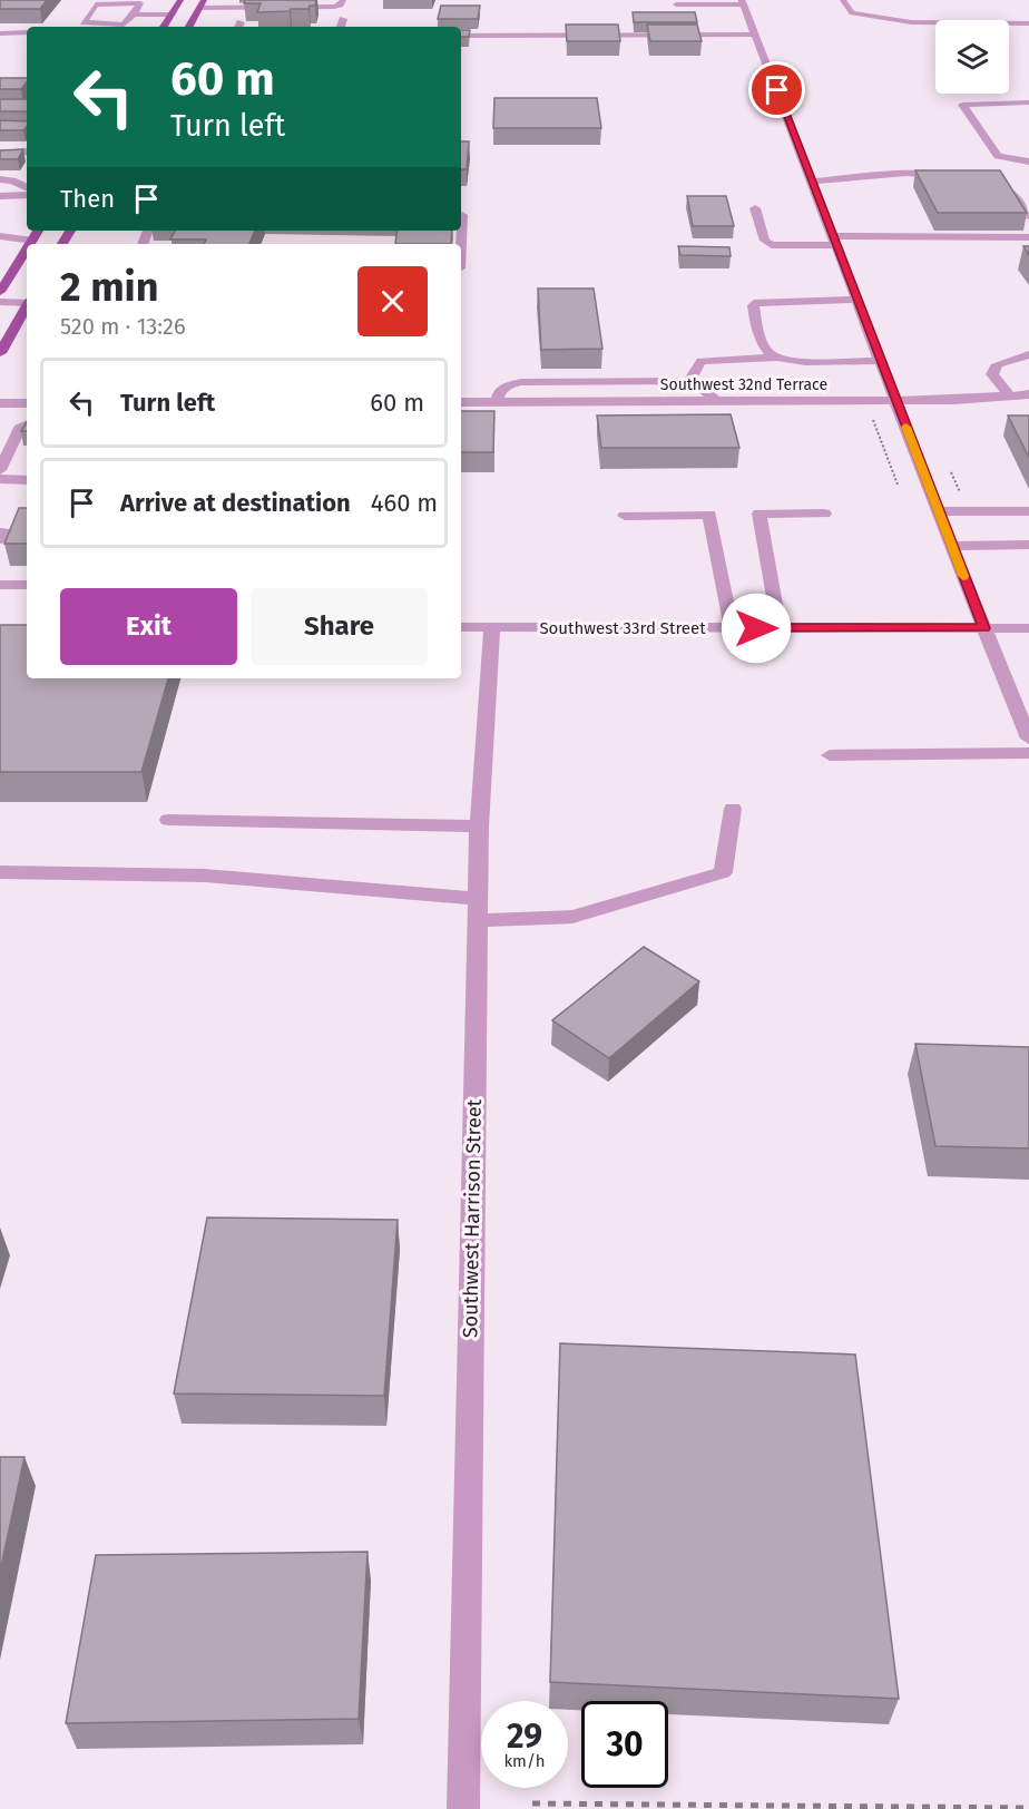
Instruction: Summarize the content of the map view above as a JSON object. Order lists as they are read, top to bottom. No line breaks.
{"streets":{"street":["Southwest 32nd Terrace","Southwest 33rd Street","Southwest Harrison Street"]},"crossings":[["Southwest 33rd Street","Southwest Harrison Street"]],"page":{"turn":["60 m","Turn left"],"then":"Then","heading":["2 min","520 m · 13:26"],"list":[{"name":"Turn left","value":"60 m"},{"name":"Arrive at destination","value":"460 m"}],"buttons":["Exit","Share"],"speed":"29 km/h","limit":"30"}}
